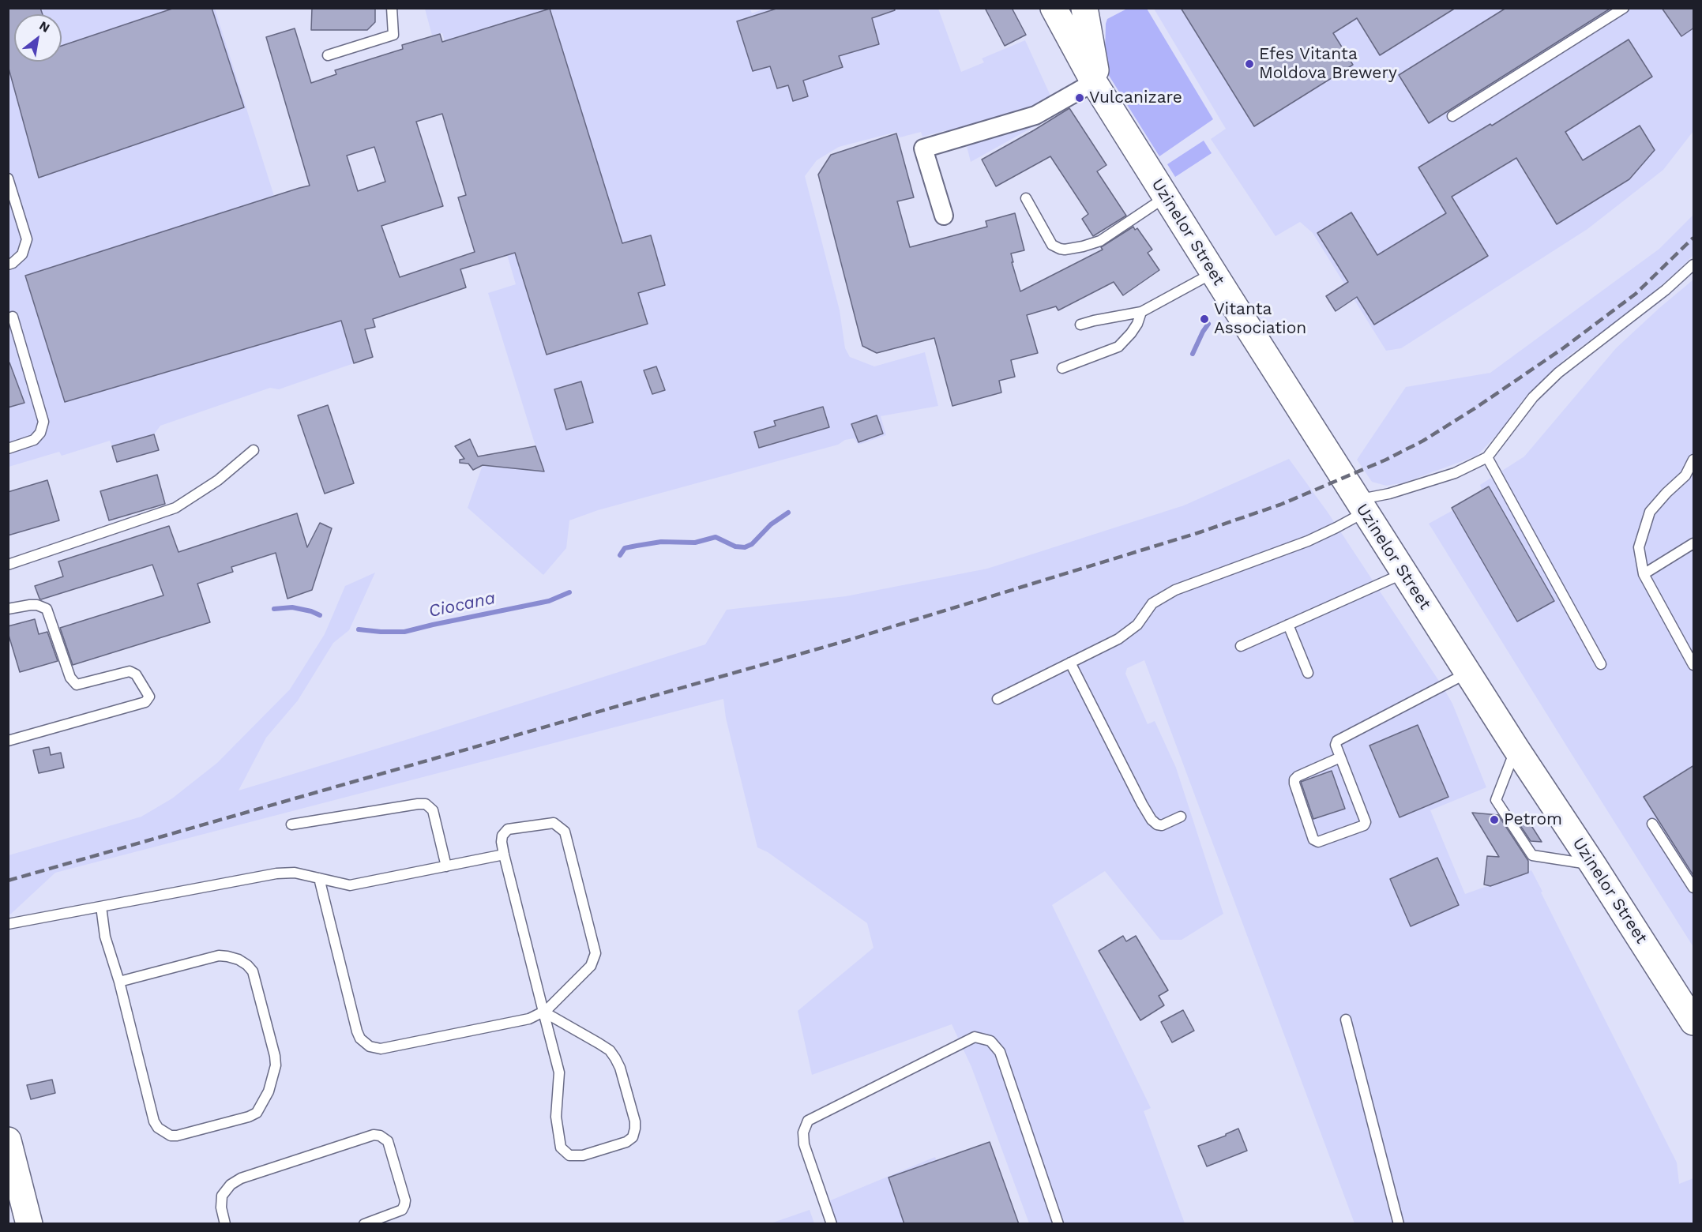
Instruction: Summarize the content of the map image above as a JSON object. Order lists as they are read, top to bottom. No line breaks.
{"streets":{"main road":["Uzinelor Street"]},"water":["Ciocana"],"places":["Efes Vitanta Moldova Brewery","Vulcanizare","Vitanta Association","Petrom"],"north":"top right"}
